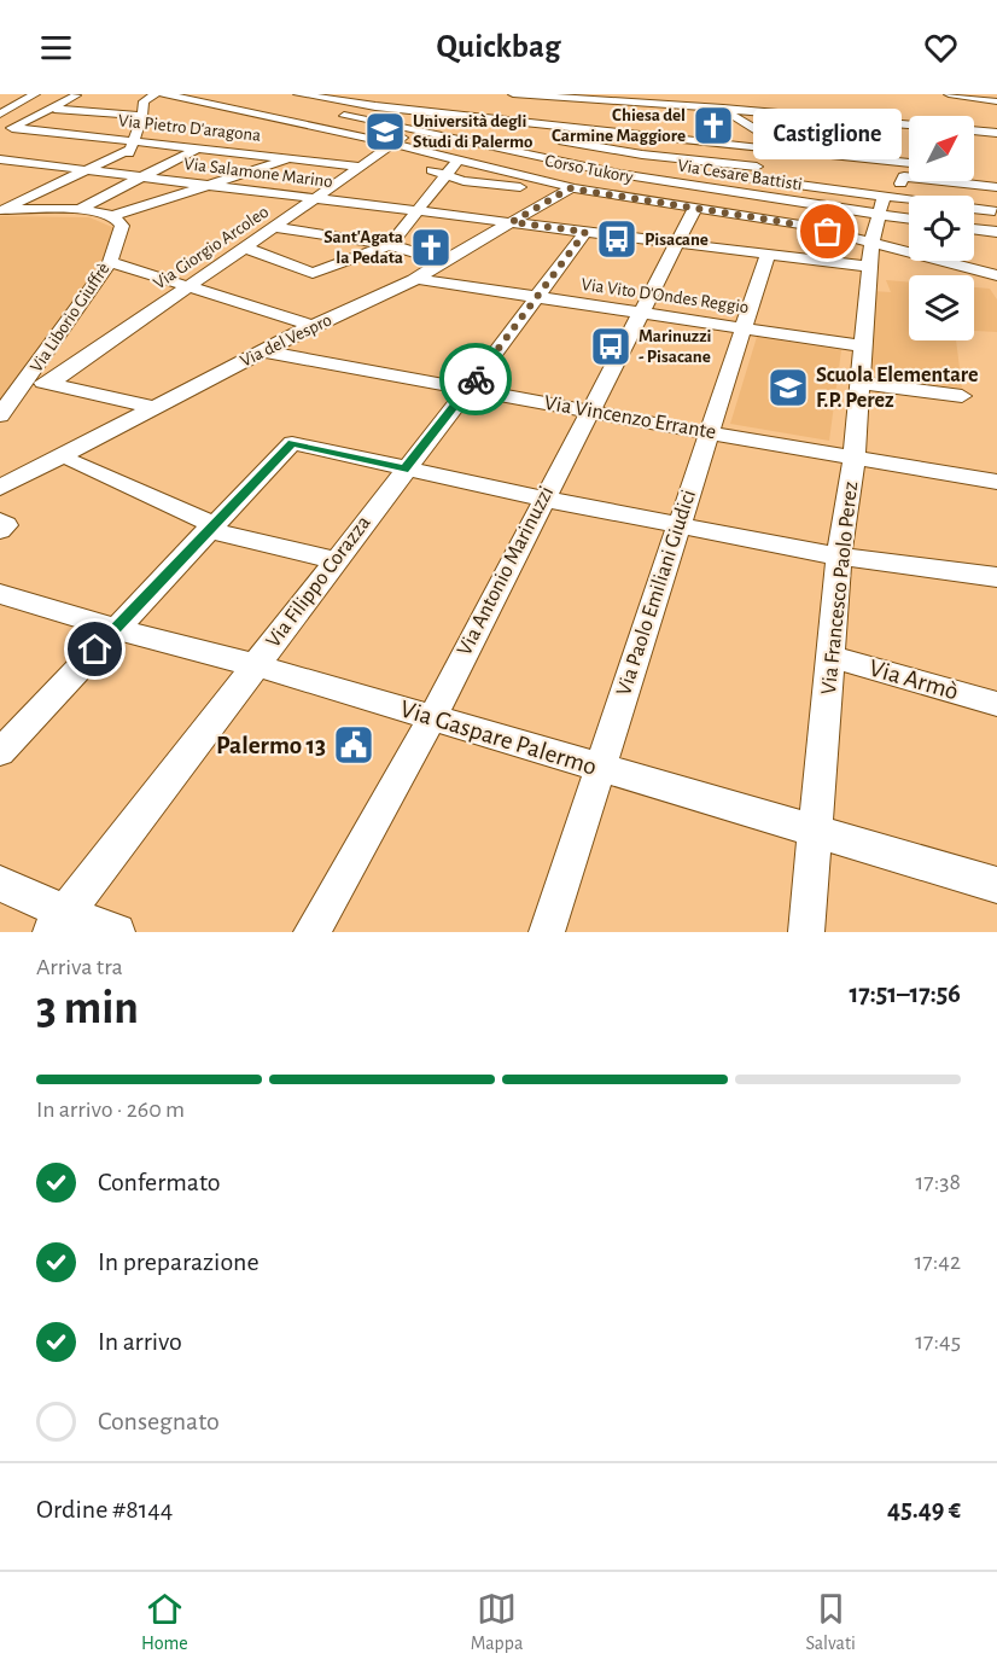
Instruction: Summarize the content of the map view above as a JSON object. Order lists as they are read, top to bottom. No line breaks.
{"streets":{"street":["Via Pietro D'aragona","Corso Tukory","Via Salamone Marino","Via Cesare Battisti","Via Giorgio Arcoleo","Via Vito D'Ondes Reggio","Via Liborio Giuffrè","Via del Vespro","Via Vincenzo Errante","Via Antonio Marinuzzi","Via Filippo Corazza","Via Francesco Paolo Perez","Via Paolo Emiliani Giudici","Via Armò","Via Gaspare Palermo"]},"crossings":[["Via Pietro D'aragona","Via Giorgio Arcoleo"],["Corso Tukory","Via Giorgio Arcoleo"],["Corso Tukory","Via del Vespro"],["Corso Tukory","Via Antonio Marinuzzi"],["Corso Tukory","Via Francesco Paolo Perez"],["Via Salamone Marino","Via Giorgio Arcoleo"],["Via Salamone Marino","Via del Vespro"],["Via Salamone Marino","Via Antonio Marinuzzi"],["Via Salamone Marino","Via Filippo Corazza"],["Via Salamone Marino","Via Francesco Paolo Perez"],["Via Salamone Marino","Via Paolo Emiliani Giudici"],["Via Cesare Battisti","Via del Vespro"],["Via Cesare Battisti","Via Francesco Paolo Perez"],["Via Vito D'Ondes Reggio","Via del Vespro"],["Via Vito D'Ondes Reggio","Via Antonio Marinuzzi"],["Via Vito D'Ondes Reggio","Via Filippo Corazza"],["Via Vito D'Ondes Reggio","Via Francesco Paolo Perez"],["Via Vito D'Ondes Reggio","Via Paolo Emiliani Giudici"],["Via del Vespro","Via Vincenzo Errante"],["Via Vincenzo Errante","Via Antonio Marinuzzi"],["Via Vincenzo Errante","Via Filippo Corazza"],["Via Vincenzo Errante","Via Francesco Paolo Perez"],["Via Vincenzo Errante","Via Paolo Emiliani Giudici"],["Via Antonio Marinuzzi","Via Gaspare Palermo"],["Via Filippo Corazza","Via Gaspare Palermo"],["Via Francesco Paolo Perez","Via Armò"],["Via Francesco Paolo Perez","Via Gaspare Palermo"],["Via Paolo Emiliani Giudici","Via Gaspare Palermo"]],"places":{"church":["Chiesa del Carmine Maggiore","Sant'Agata la Pedata"],"school or university":["Università degli Studi di Palermo","Scuola Elementare F.P. Perez"],"other":["Castiglione"],"bus stop":["Pisacane","Marinuzzi - Pisacane"],"public building":["Palermo 13"]},"north":"top right","page":{"header":"Quickbag","bubble":"Castiglione","heading":["3 min","Arriva tra","17:51–17:56"],"panel":["Ordine #8144","45.49 €"],"bar":"In arrivo · 260 m","list":[["Confermato","17:38"],["In preparazione","17:42"],["In arrivo","17:45"],"Consegnato"],"tabs":["Home","Mappa","Salvati"]}}
